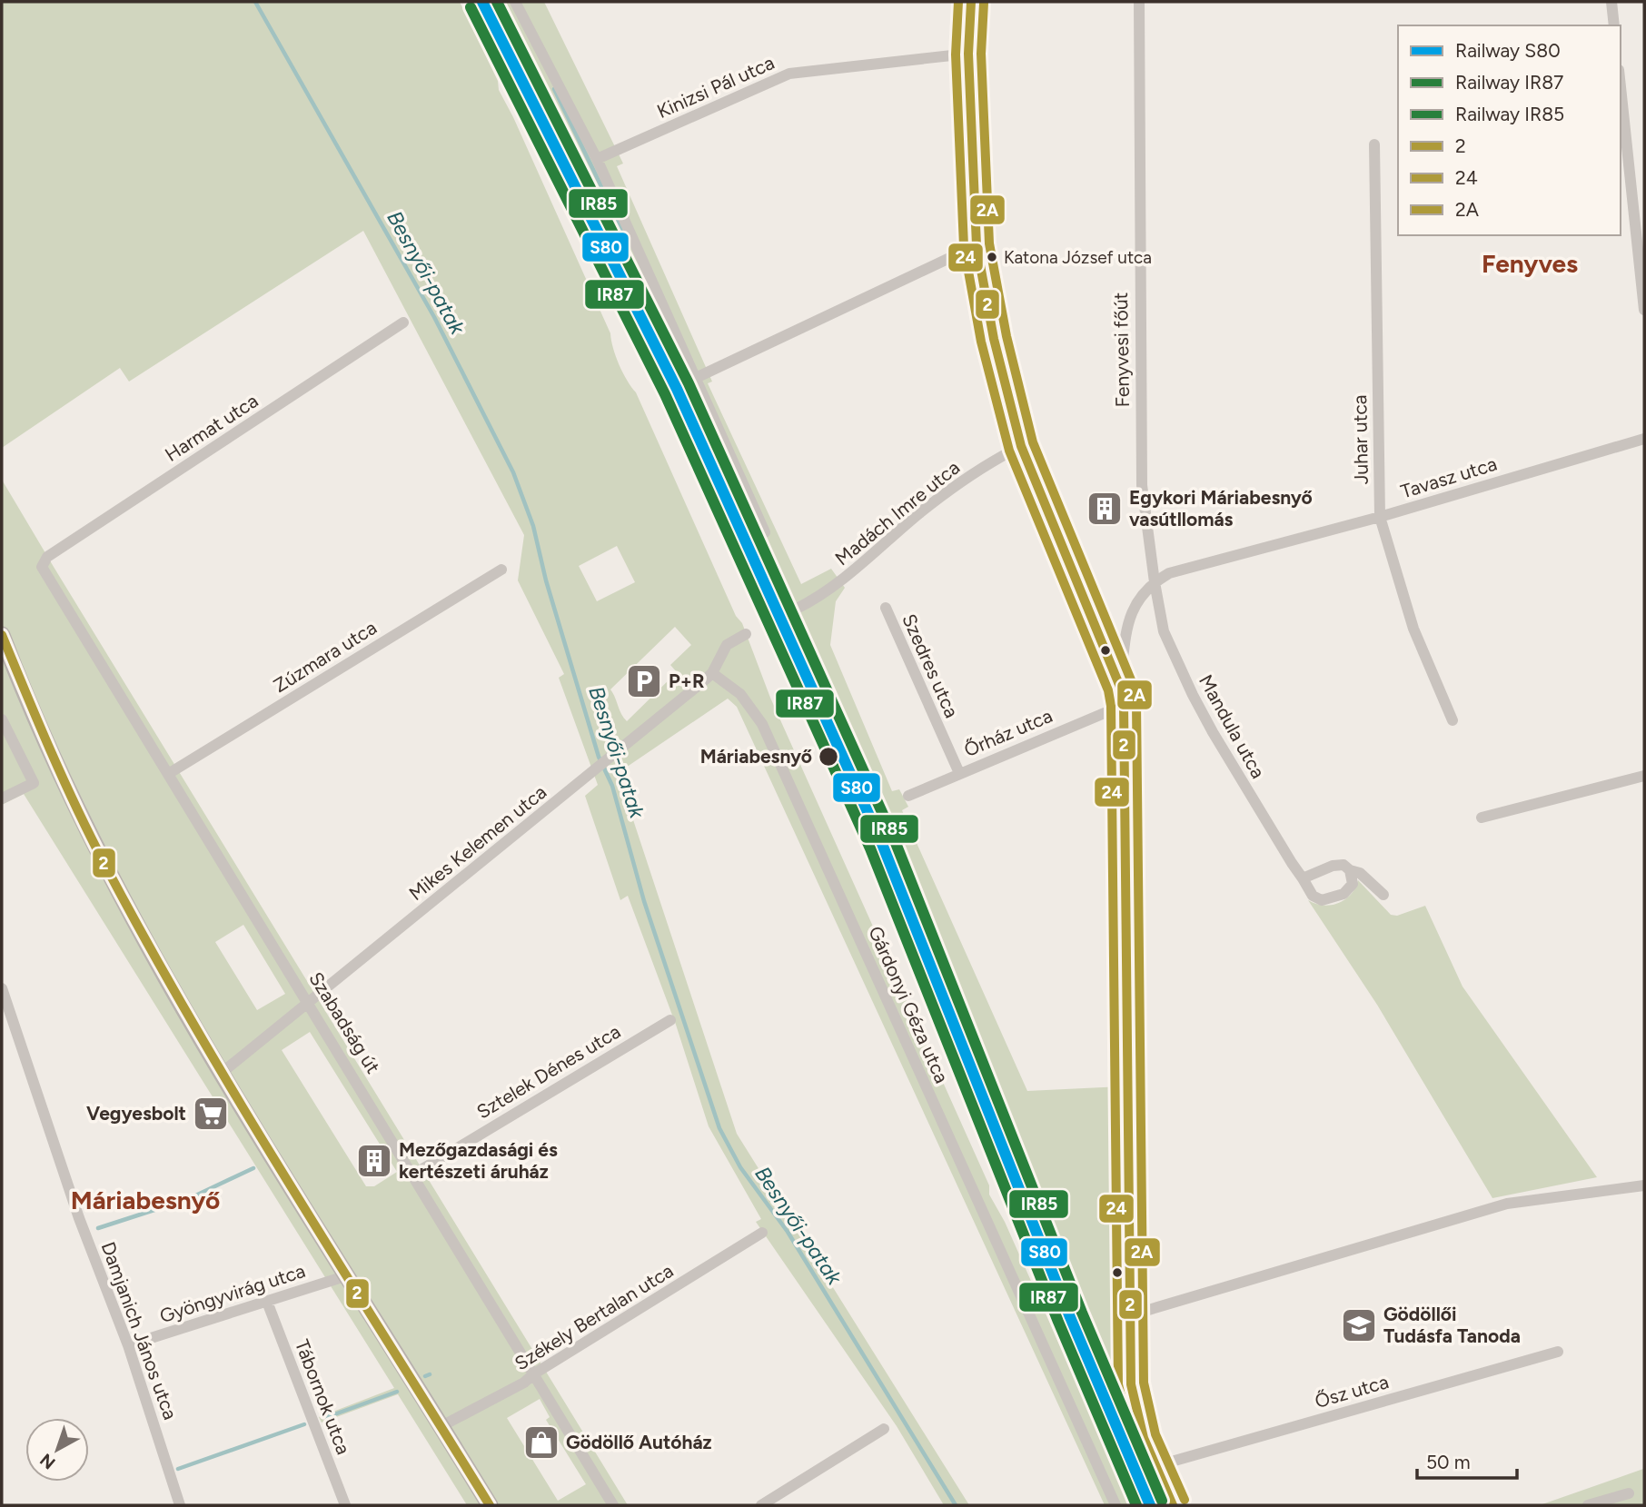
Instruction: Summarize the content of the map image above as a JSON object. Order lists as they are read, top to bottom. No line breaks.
{"streets":{"street":["Kinizsi Pál utca","Fenyvesi főút","Harmat utca","Juhar utca","Tavasz utca","Madách Imre utca","Zúzmara utca","Szedres utca","Mandula utca","Őrház utca","Mikes Kelemen utca","Gárdonyi Géza utca","Szabadság út","Sztelek Dénes utca","Gyöngyvirág utca","Székely Bertalan utca","Damjanich János utca","Ősz utca","Tábornok utca"]},"crossings":[["Fenyvesi főút","Tavasz utca"],["Fenyvesi főút","Mandula utca"],["Harmat utca","Szabadság út"],["Juhar utca","Tavasz utca"],["Tavasz utca","Mandula utca"],["Zúzmara utca","Szabadság út"],["Szedres utca","Őrház utca"],["Mikes Kelemen utca","Gárdonyi Géza utca"],["Mikes Kelemen utca","Szabadság út"],["Szabadság út","Sztelek Dénes utca"],["Szabadság út","Székely Bertalan utca"],["Gyöngyvirág utca","Damjanich János utca"],["Gyöngyvirág utca","Tábornok utca"]],"districts":["Fenyves","Máriabesnyő"],"water":["Besnyői-patak"],"places":{"other":["Katona József utca","Máriabesnyő"],"building":["Egykori Máriabesnyő vasútllomás","Mezőgazdasági és kertészeti áruház"],"parking":["P+R"],"supermarket":["Vegyesbolt"],"school or university":["Gödöllői Tudásfa Tanoda"],"shop":["Gödöllő Autóház"]},"lines":["rail line S80","rail line IR85","transit line 2","transit line 24","transit line 2A","rail line IR87"],"legend":["Railway S80","Railway IR87","Railway IR85","2","24","2A"],"scale_bar":"50 m","north":"bottom left"}
